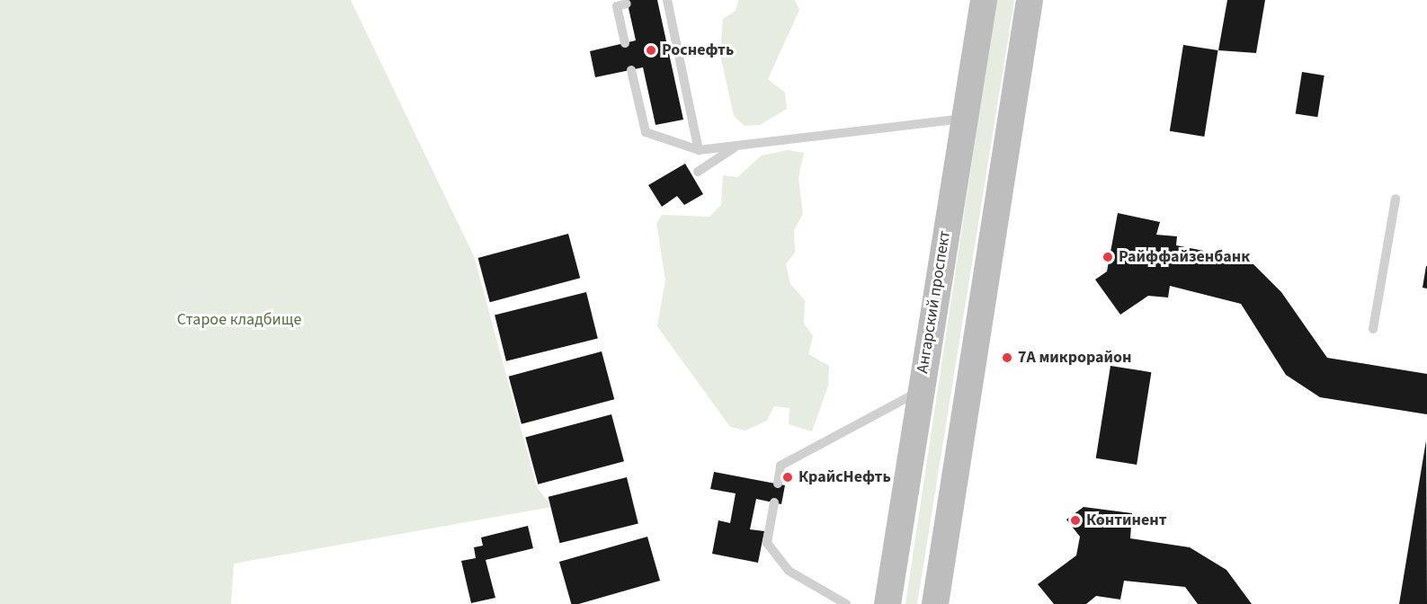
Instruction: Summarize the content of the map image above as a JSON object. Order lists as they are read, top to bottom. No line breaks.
{"streets":{"street":["Ангарский проспект"]},"parks":["Старое кладбище"],"places":["Роснефть","Райффайзенбанк","7А микрорайон","КрайсНефть","Континент"]}
